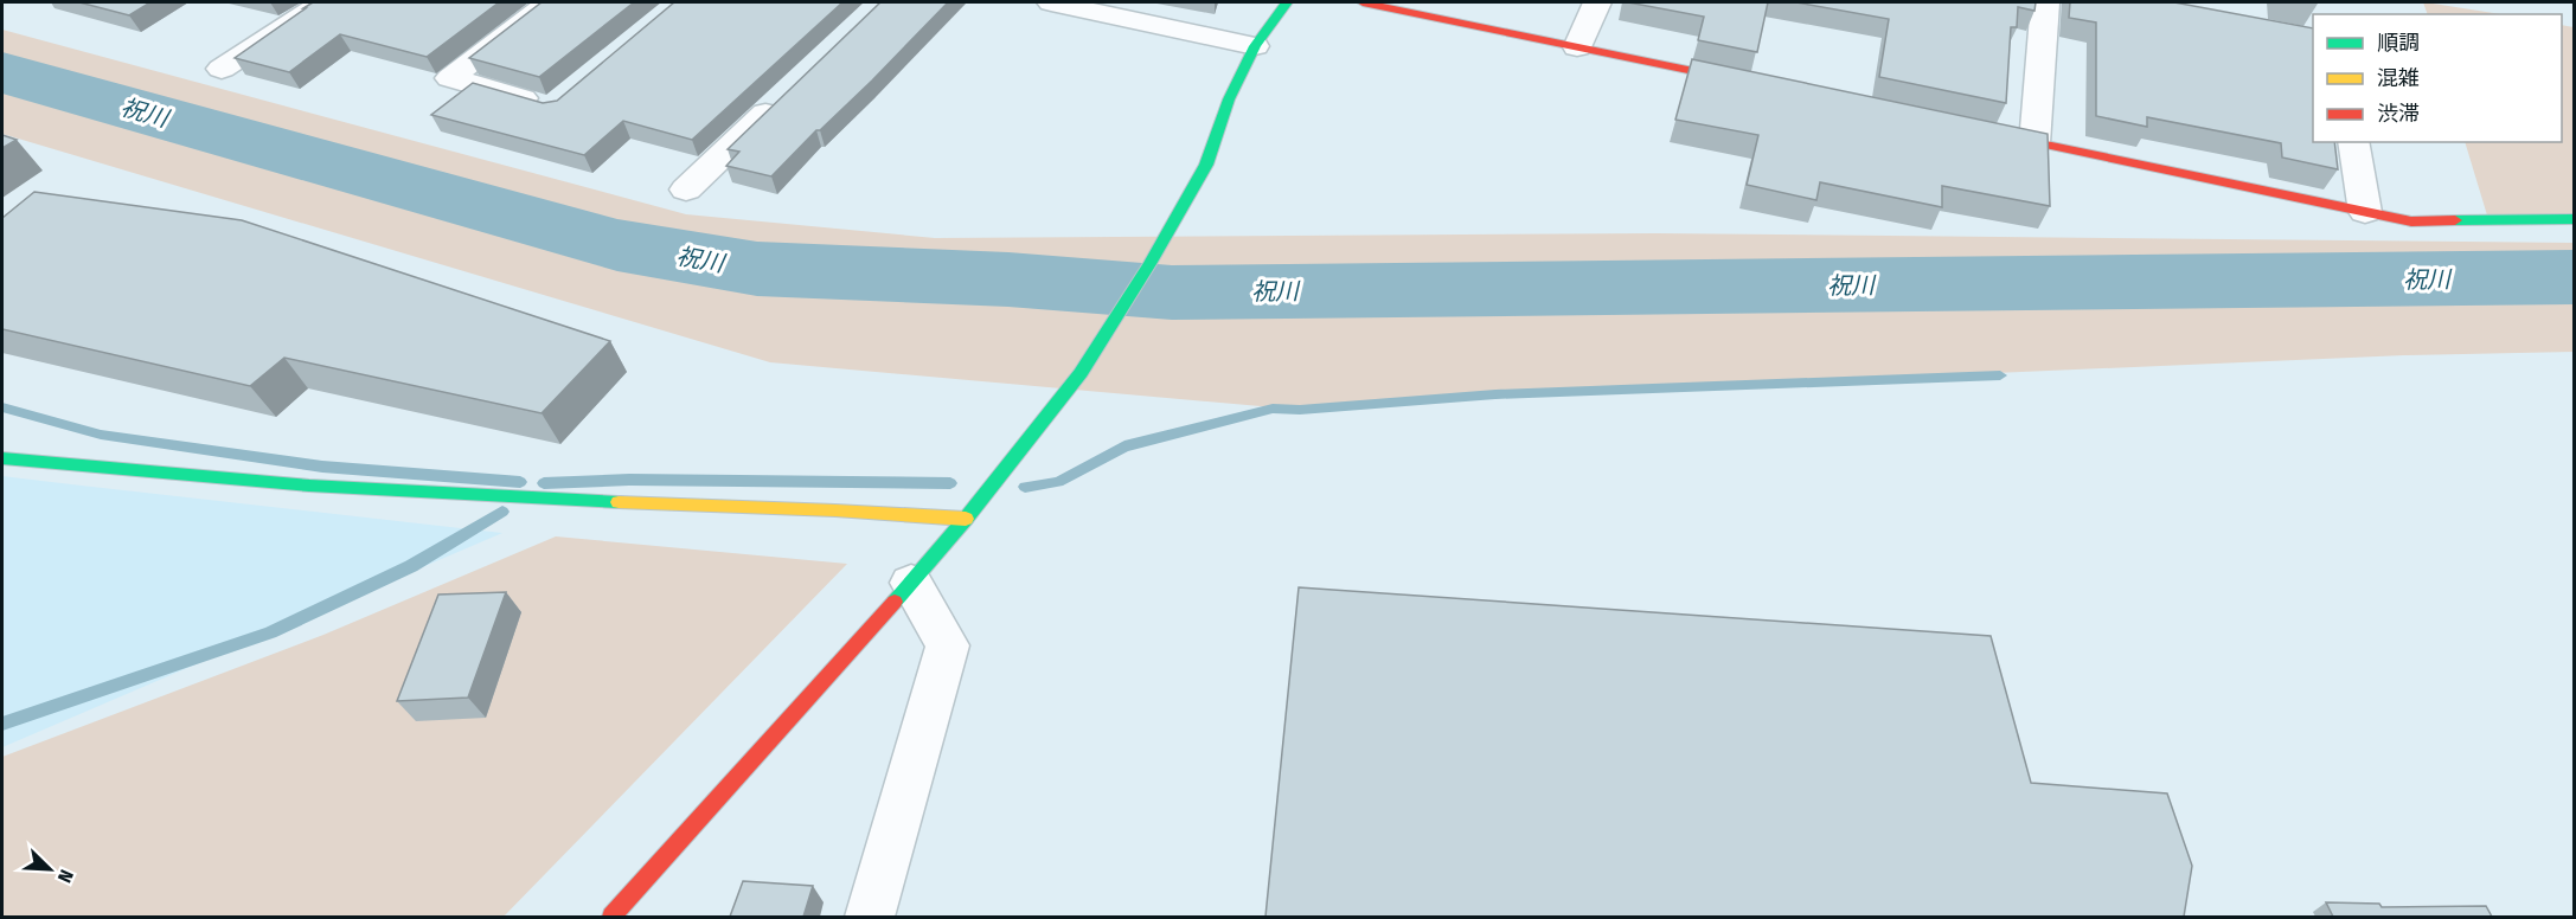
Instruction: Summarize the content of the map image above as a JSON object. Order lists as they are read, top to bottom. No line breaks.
{"water":["祝川"],"legend":["順調","混雑","渋滞"],"north":"bottom right"}
